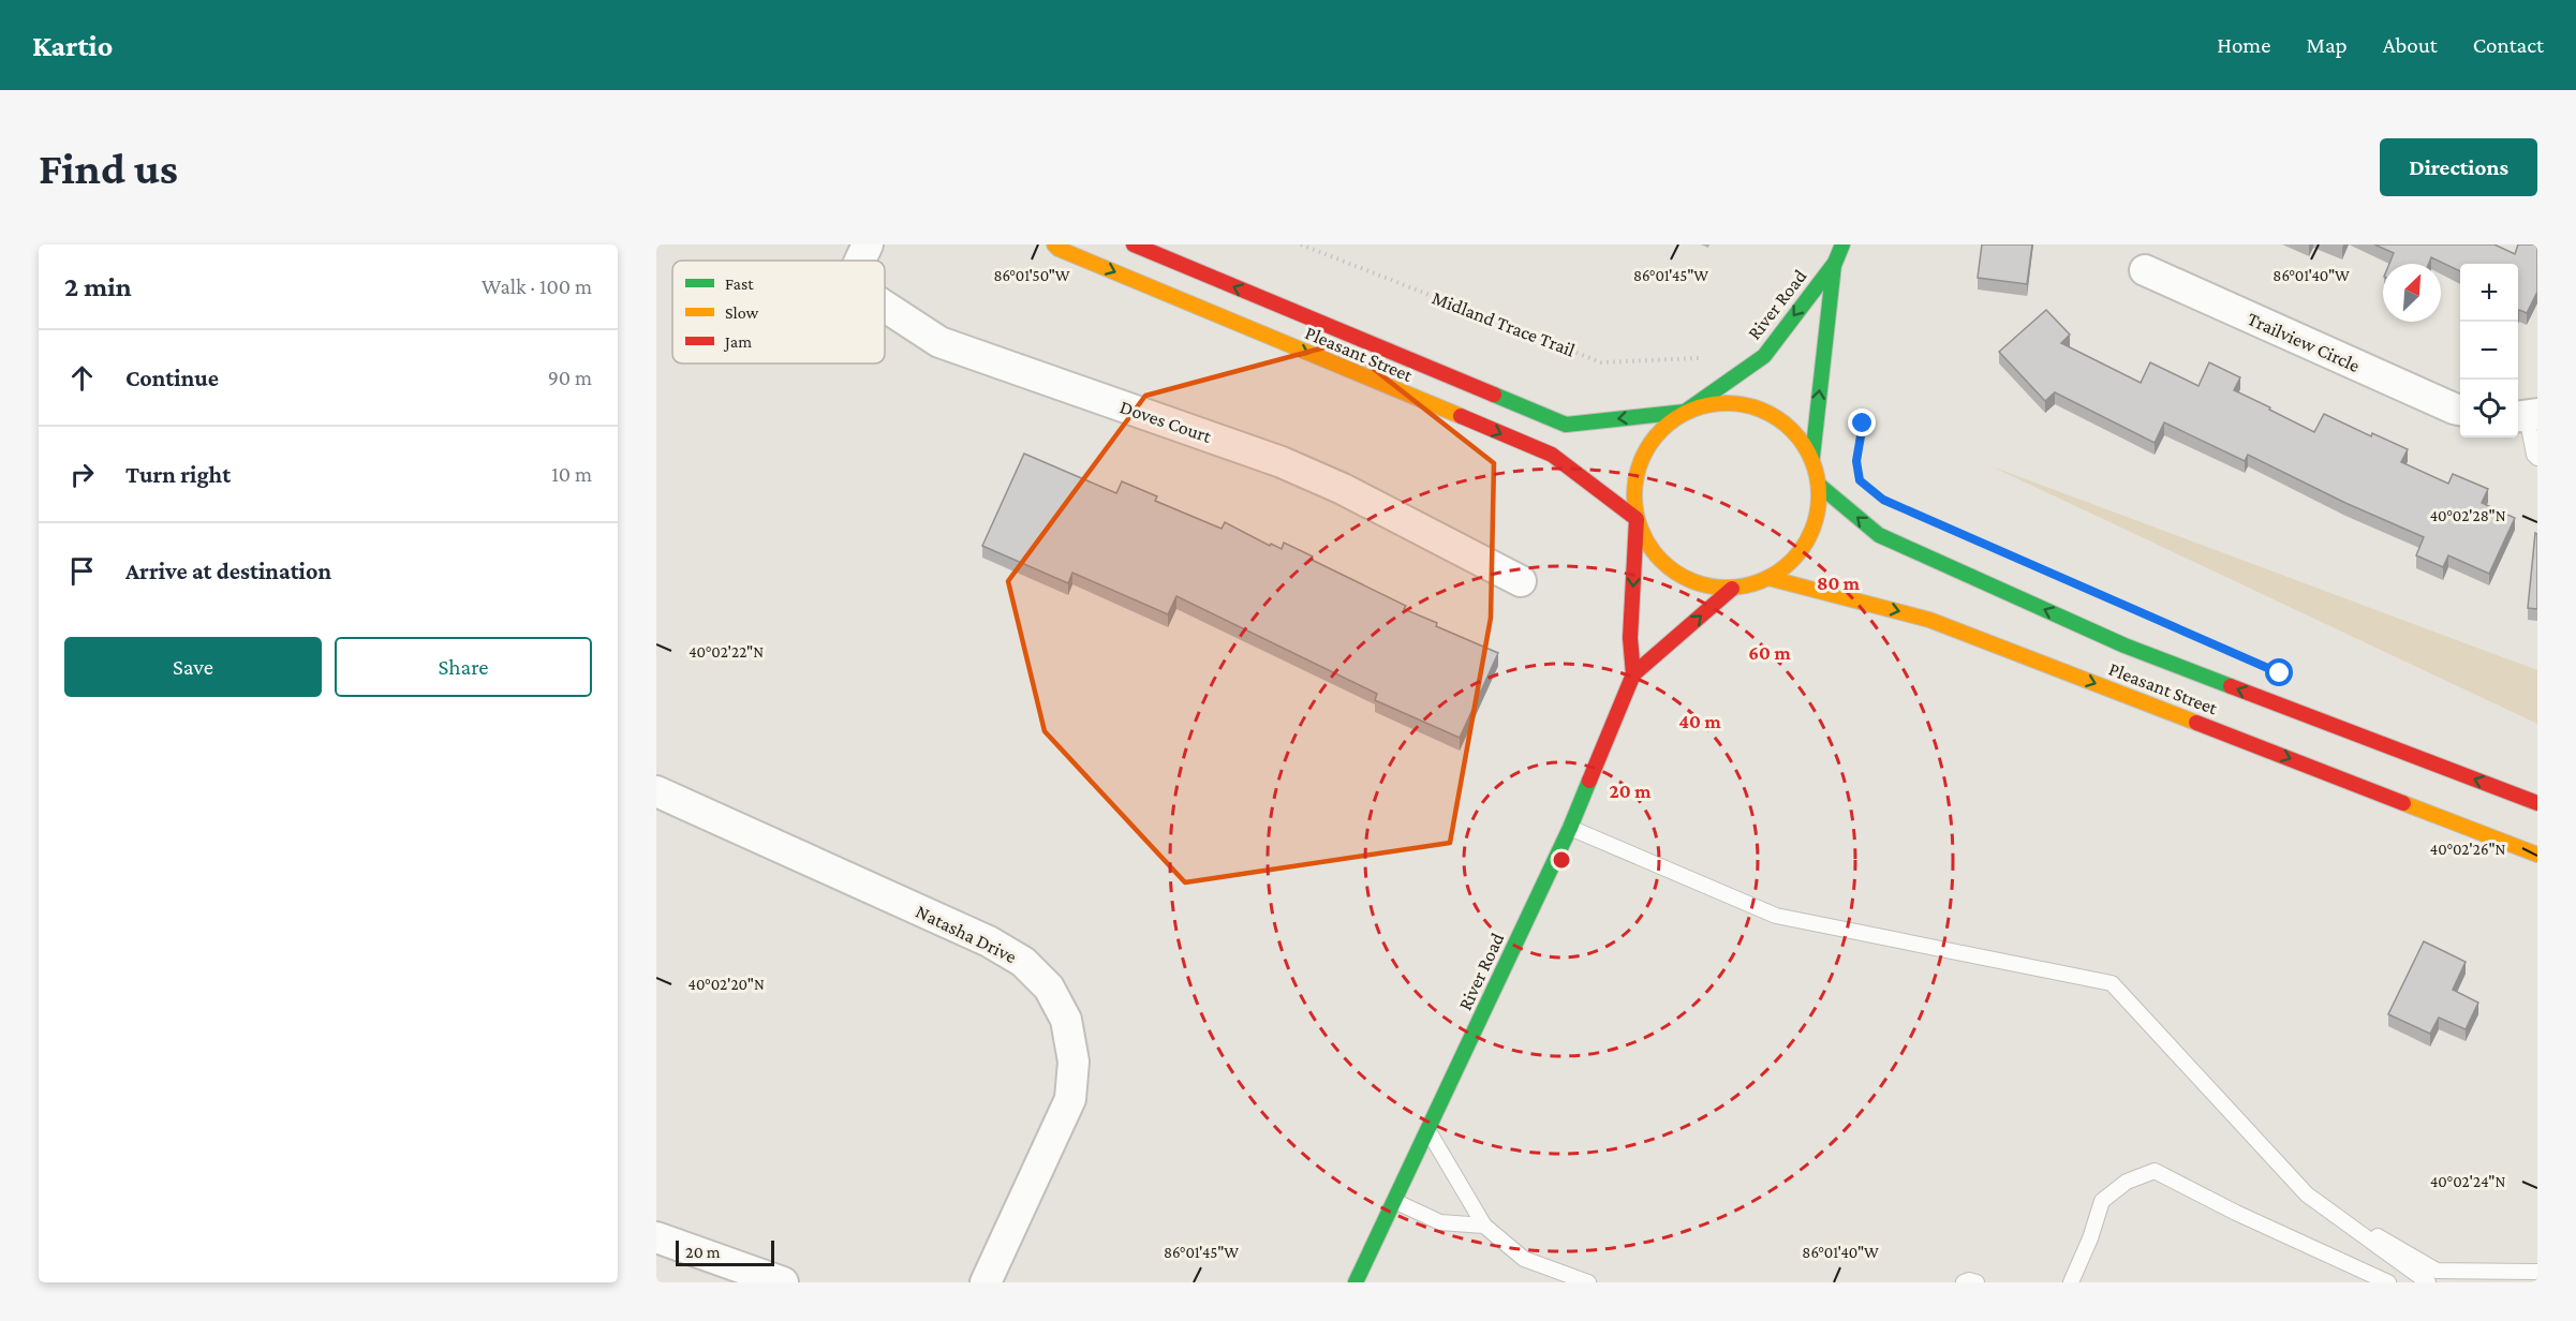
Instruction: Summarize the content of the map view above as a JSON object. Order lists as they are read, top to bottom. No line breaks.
{"streets":{"main road":["River Road","Pleasant Street"],"street":["Trailview Circle","Doves Court","Natasha Drive"],"path":["Midland Trace Trail"]},"crossings":[["River Road","Midland Trace Trail"],["River Road","Pleasant Street"]],"legend":["Fast","Slow","Jam"],"scale_bar":"20 m","north":"top right","page":{"header":"Kartio","nav":["Home","Map","About","Contact"],"buttons":["Directions",["Save","Share"]],"title":"Find us","heading":["2 min","Walk · 100 m"],"map_buttons":["+","−"],"list":[["Continue","90 m"],["Turn right","10 m"],"Arrive at destination"],"scale":"20 m"},"coordinates":["86°01'50\"W","86°01'45\"W","86°01'40\"W","40°02'28\"N","40°02'22\"N","40°02'26\"N","40°02'20\"N","40°02'24\"N"],"rings":["80 m","60 m","40 m","20 m"]}
